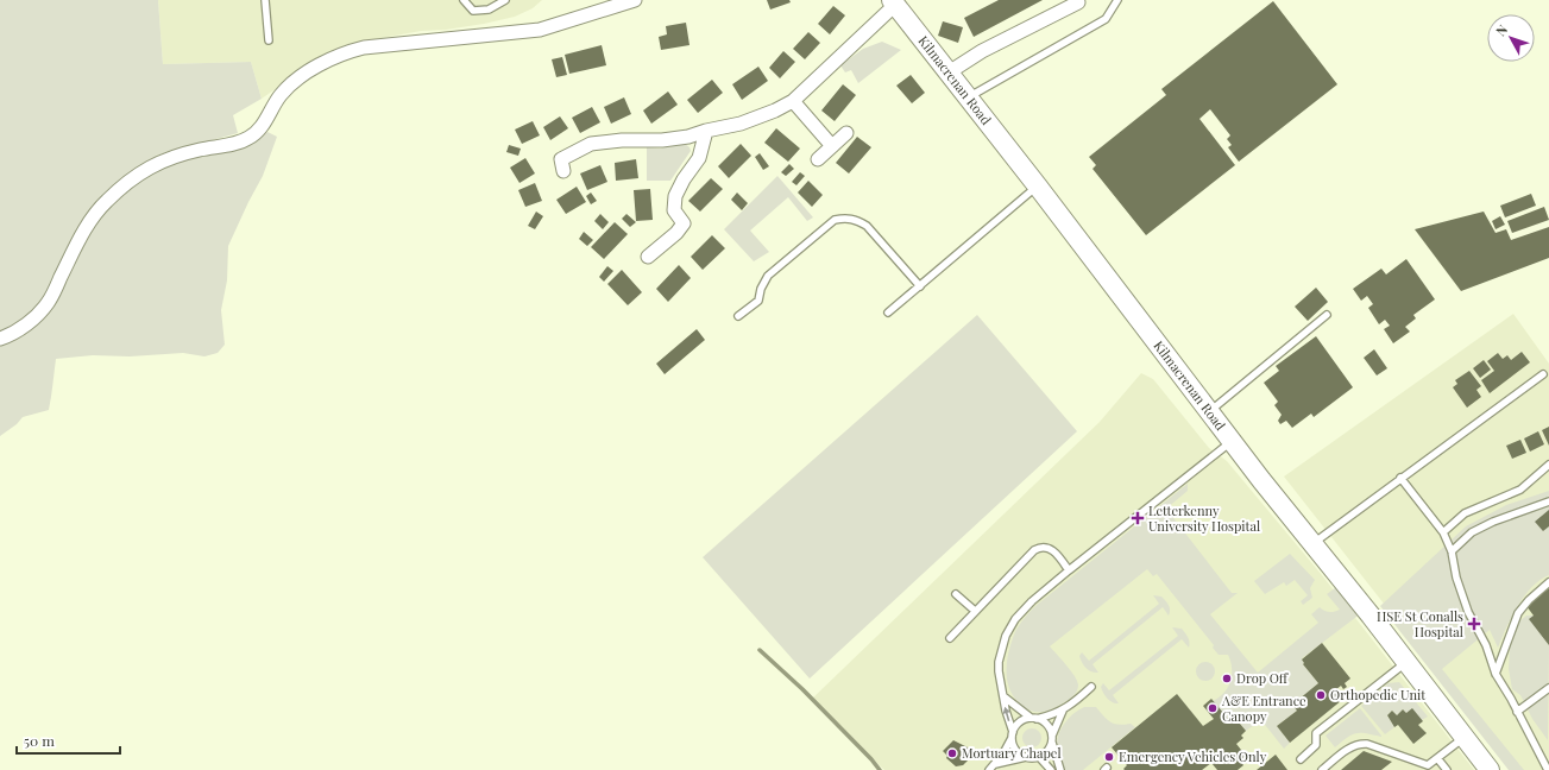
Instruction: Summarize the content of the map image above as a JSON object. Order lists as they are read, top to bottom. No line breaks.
{"streets":{"main road":["Kilmacrenan Road"]},"places":{"health":["Letterkenny University Hospital","HSE St Conalls Hospital"],"other":["Drop Off","Orthopedic Unit","A&E Entrance Canopy","Mortuary Chapel","Emergency Vehicles Only"]},"scale_bar":"50 m","north":"top left"}
